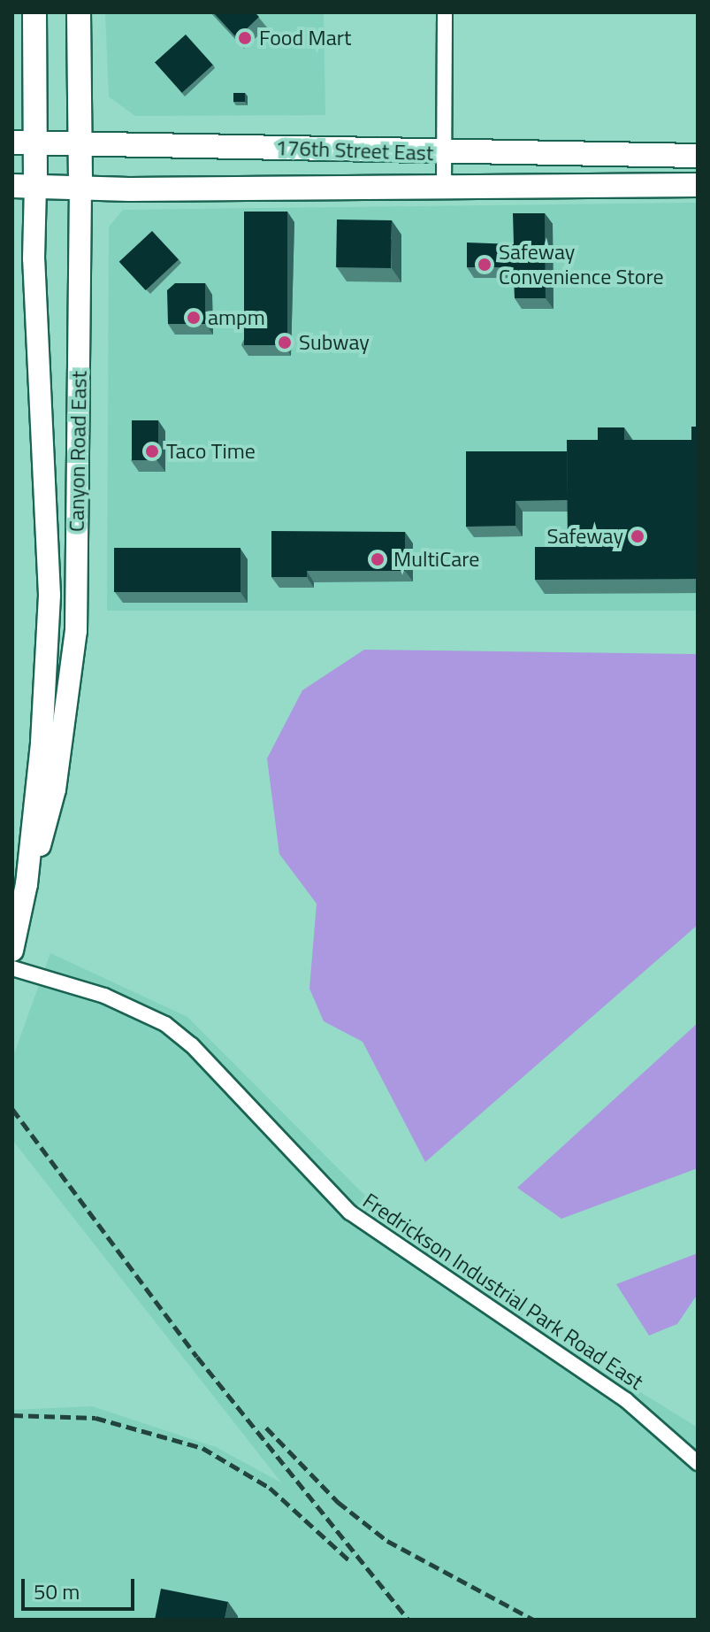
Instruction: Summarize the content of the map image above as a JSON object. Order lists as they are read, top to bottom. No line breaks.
{"streets":{"main road":["176th Street East","Canyon Road East"],"street":["Fredrickson Industrial Park Road East"]},"crossings":[["176th Street East","Canyon Road East"]],"places":["Food Mart","Safeway Convenience Store","ampm","Subway","Taco Time","Safeway","MultiCare"],"scale_bar":"50 m"}
